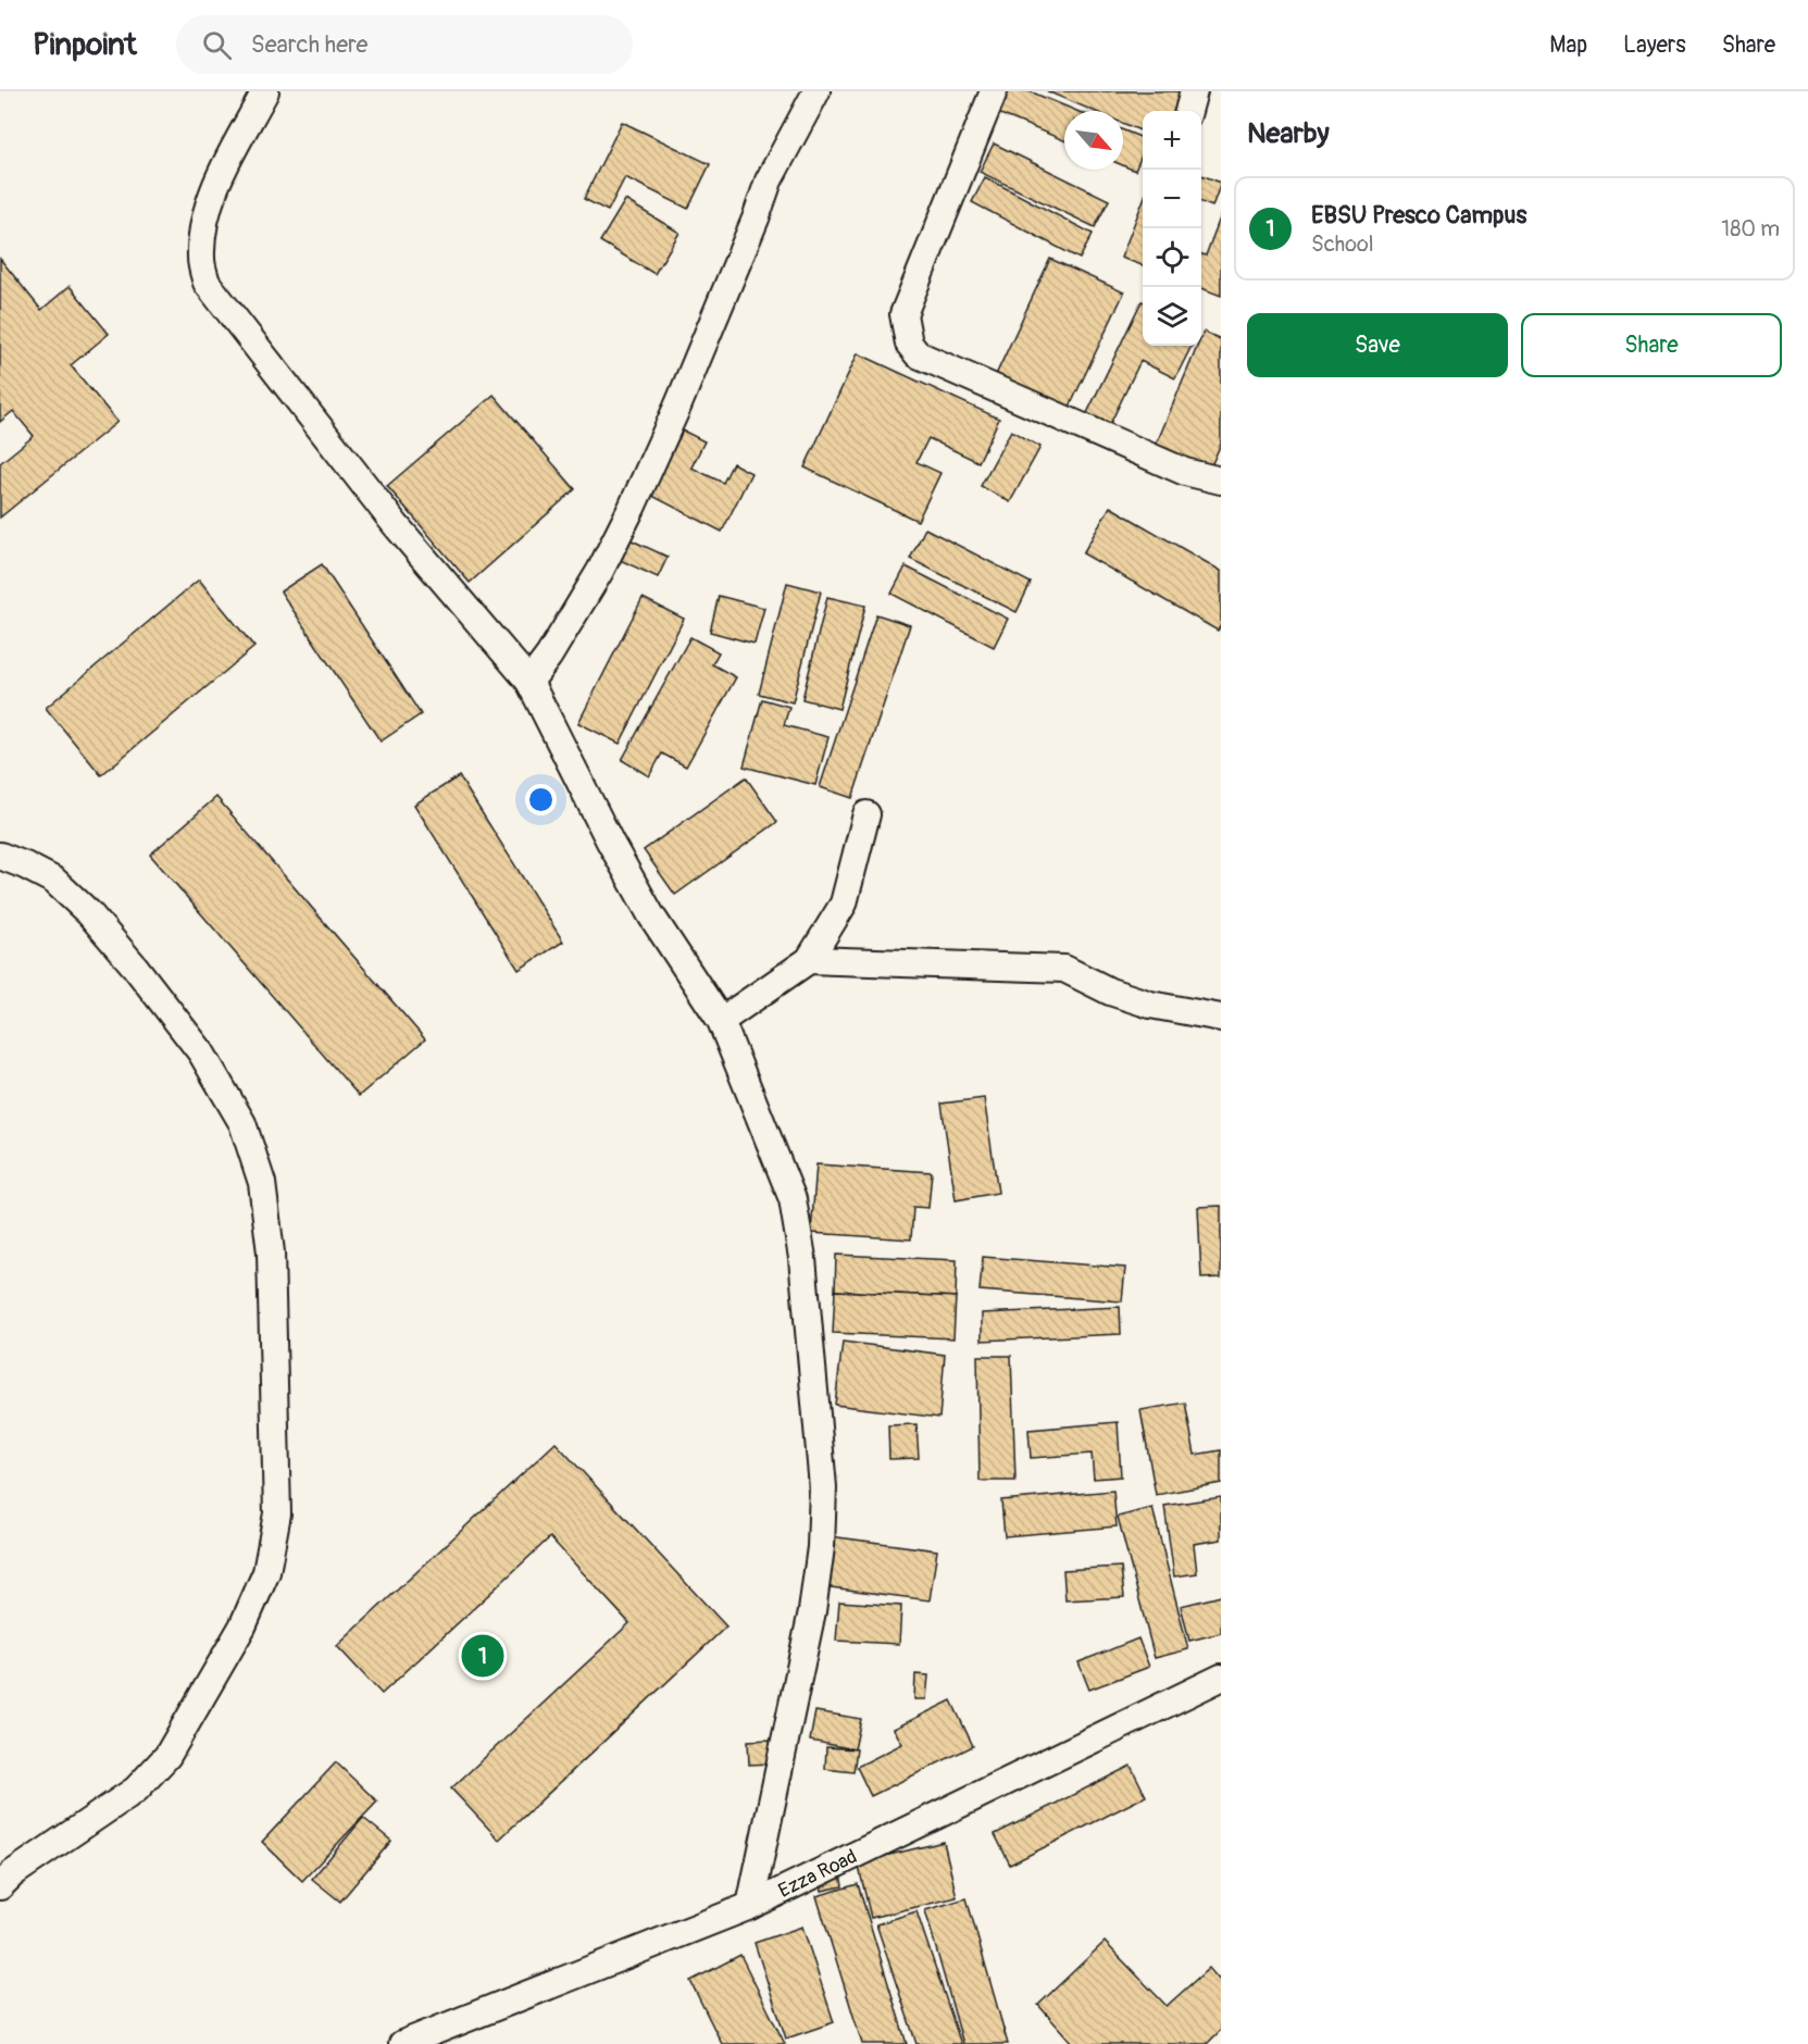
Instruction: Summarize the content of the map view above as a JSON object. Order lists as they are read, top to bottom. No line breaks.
{"streets":{"street":["Ezza Road"]},"north":"bottom right","page":{"header":"Pinpoint","search":"Search here","nav":["Map","Layers","Share"],"heading":"Nearby","map_buttons":["+","−"],"list":[{"mark":"1","name":"EBSU Presco Campus","note":"School","value":"180 m"}],"buttons":["Save","Share"],"pins":"1"}}
